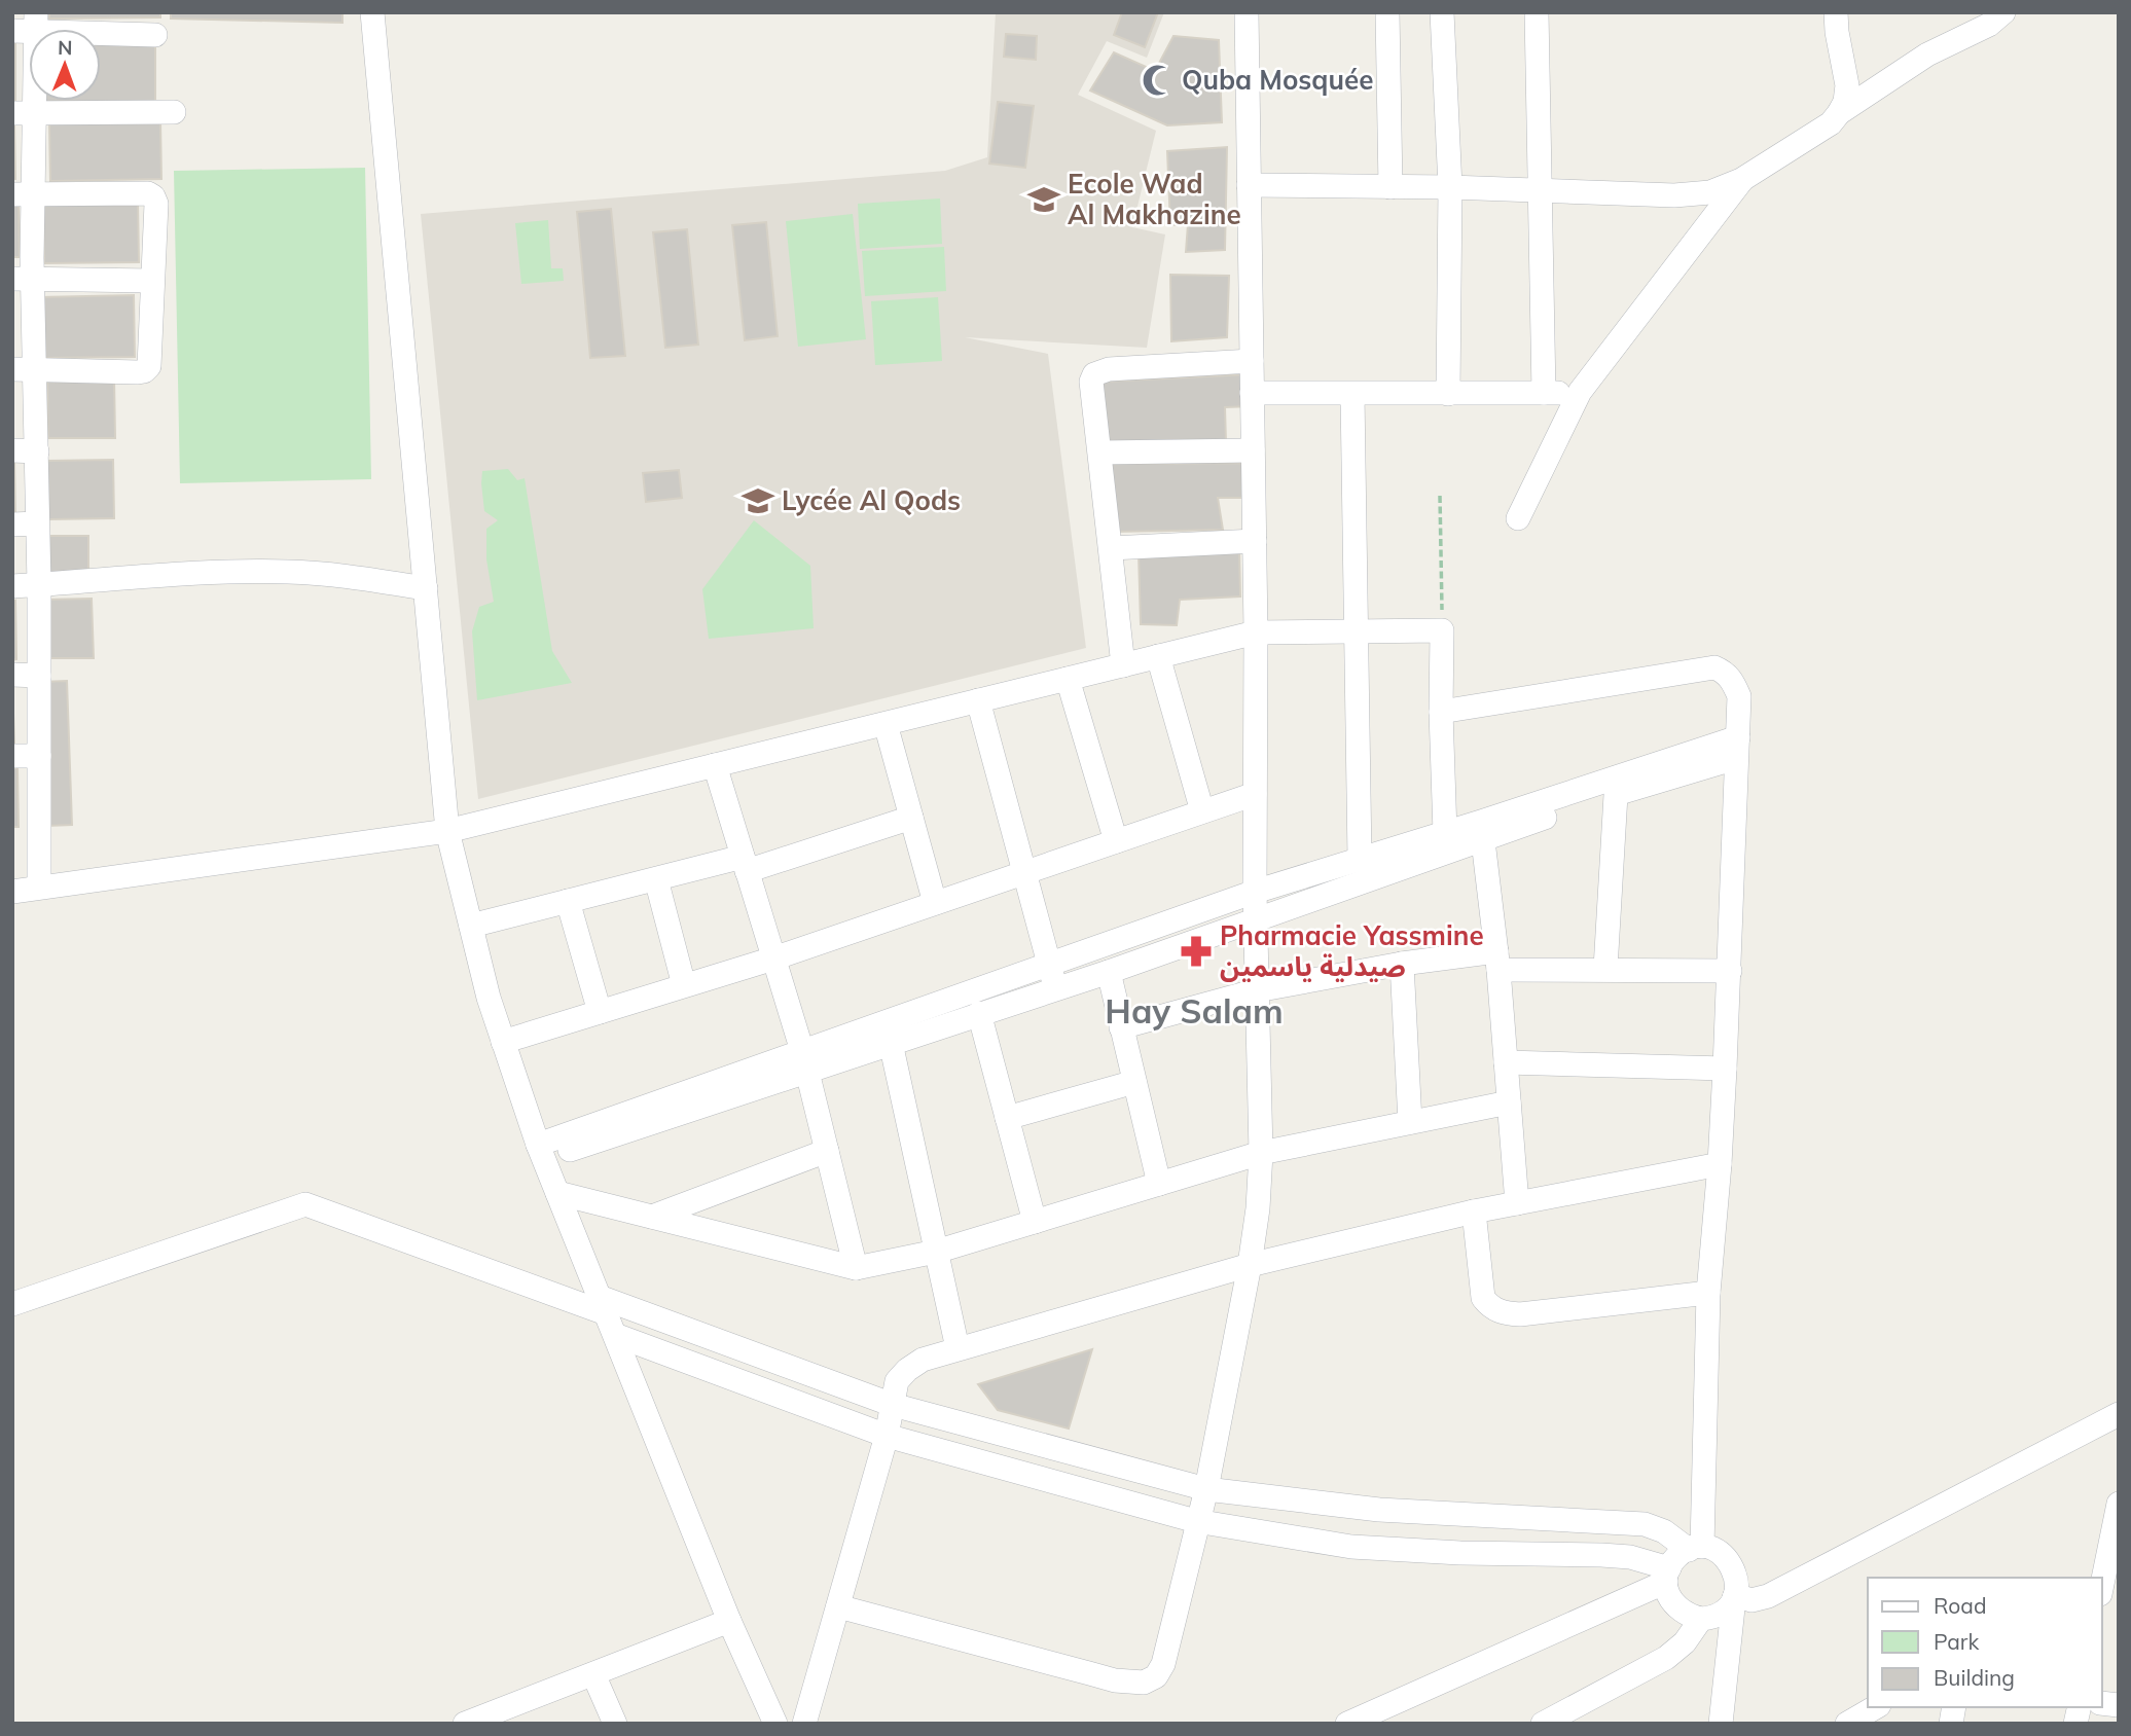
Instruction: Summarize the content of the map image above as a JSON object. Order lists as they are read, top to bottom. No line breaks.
{"districts":["Hay Salam"],"places":{"mosque":["Quba Mosquée"],"school or university":["Ecole Wad Al Makhazine","Lycée Al Qods"],"pharmacy":["Pharmacie Yassmine صيدلية ياسمين"]},"legend":["Road","Park","Building"],"north":"top"}
